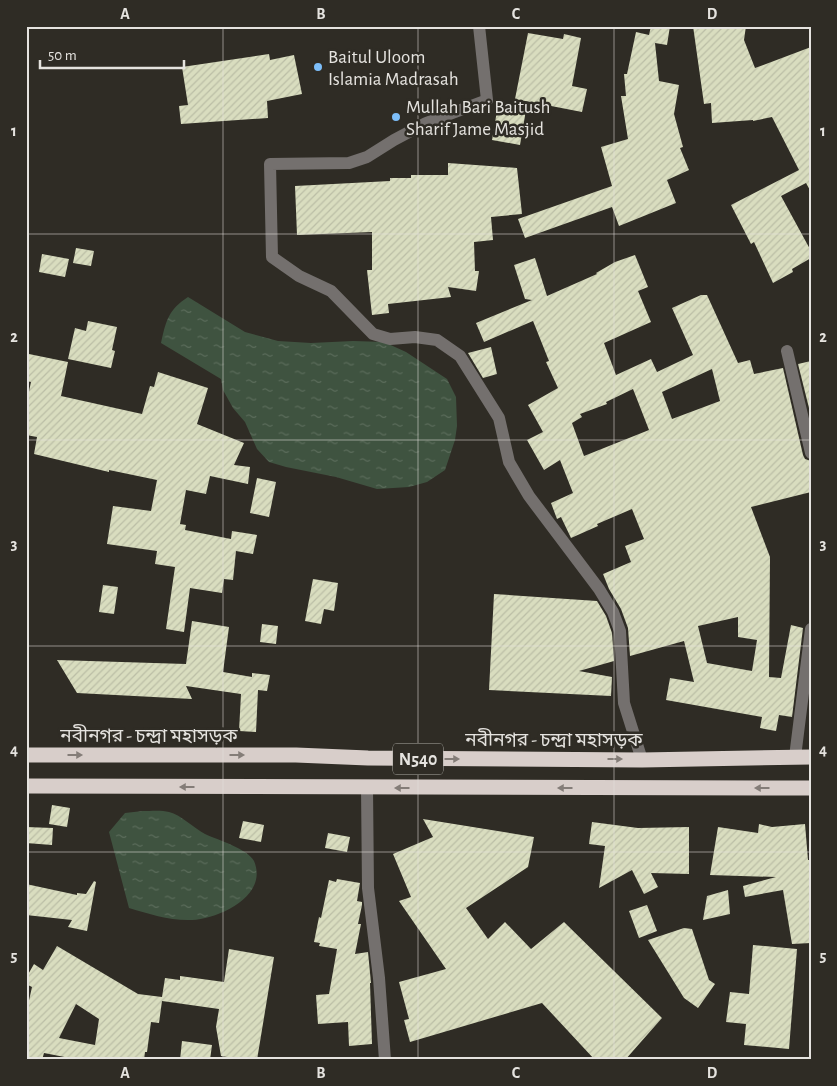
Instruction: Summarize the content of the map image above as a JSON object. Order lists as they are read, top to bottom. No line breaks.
{"streets":{"highway":["নবীনগর - চন্দ্রা মহাসড়ক","N540"]},"places":["Baitul Uloom Islamia Madrasah","Mullah Bari Baitush Sharif Jame Masjid"],"scale_bar":"50 m","grid":{"columns":["A","B","C","D"],"rows":["1","2","3","4","5"]}}
